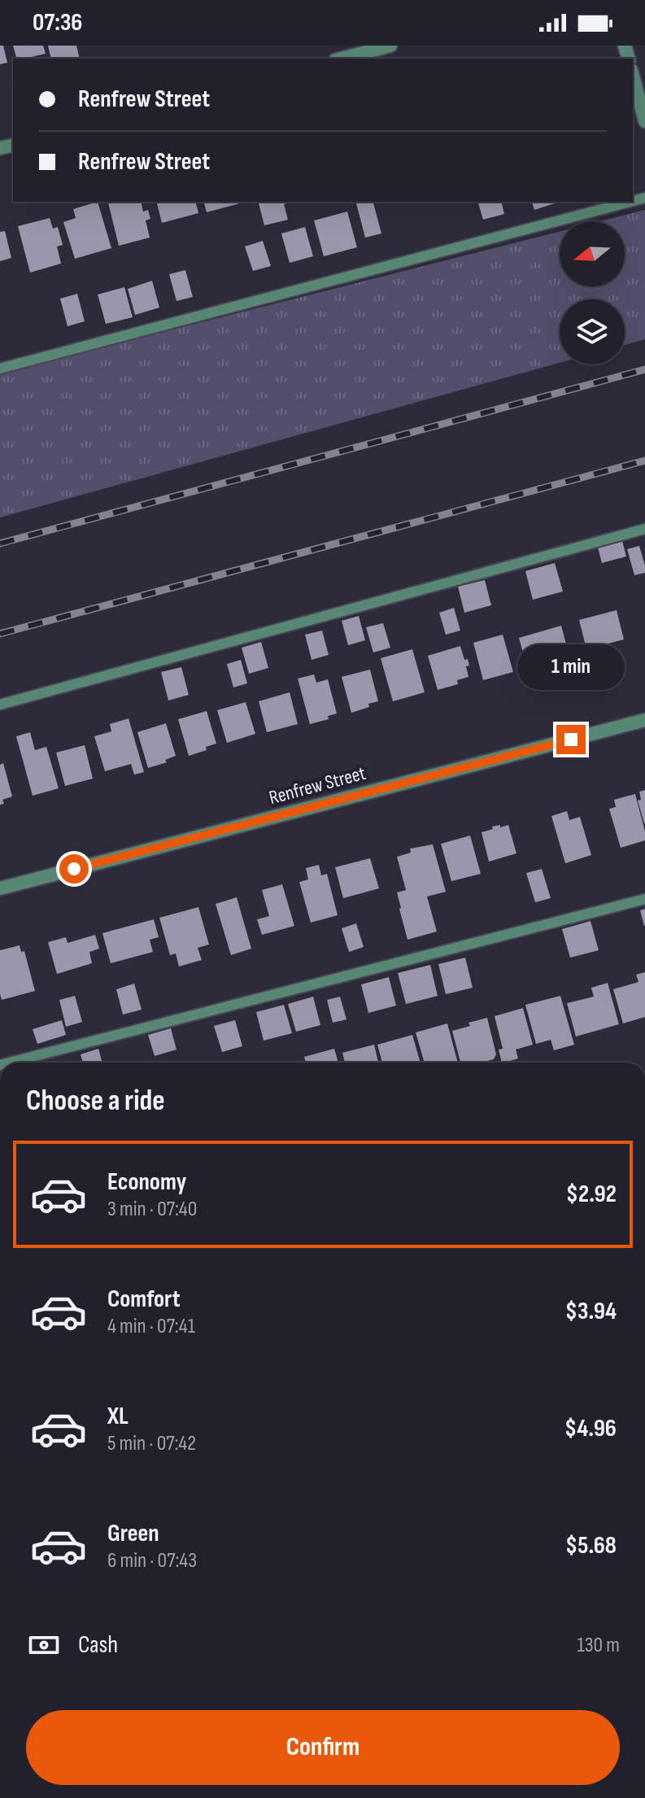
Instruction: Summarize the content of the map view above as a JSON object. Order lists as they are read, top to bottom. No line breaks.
{"streets":{"street":["Renfrew Street"]},"north":"left","page":{"status":"07:36","banner":["Renfrew Street","Renfrew Street"],"bubble":"1 min","heading":"Choose a ride","list":[{"name":"Economy","note":"3 min · 07:40","value":"$2.92"},{"name":"Comfort","note":"4 min · 07:41","value":"$3.94"},{"name":"XL","note":"5 min · 07:42","value":"$4.96"},{"name":"Green","note":"6 min · 07:43","value":"$5.68"}],"pay":["Cash","130 m"],"buttons":"Confirm"}}
